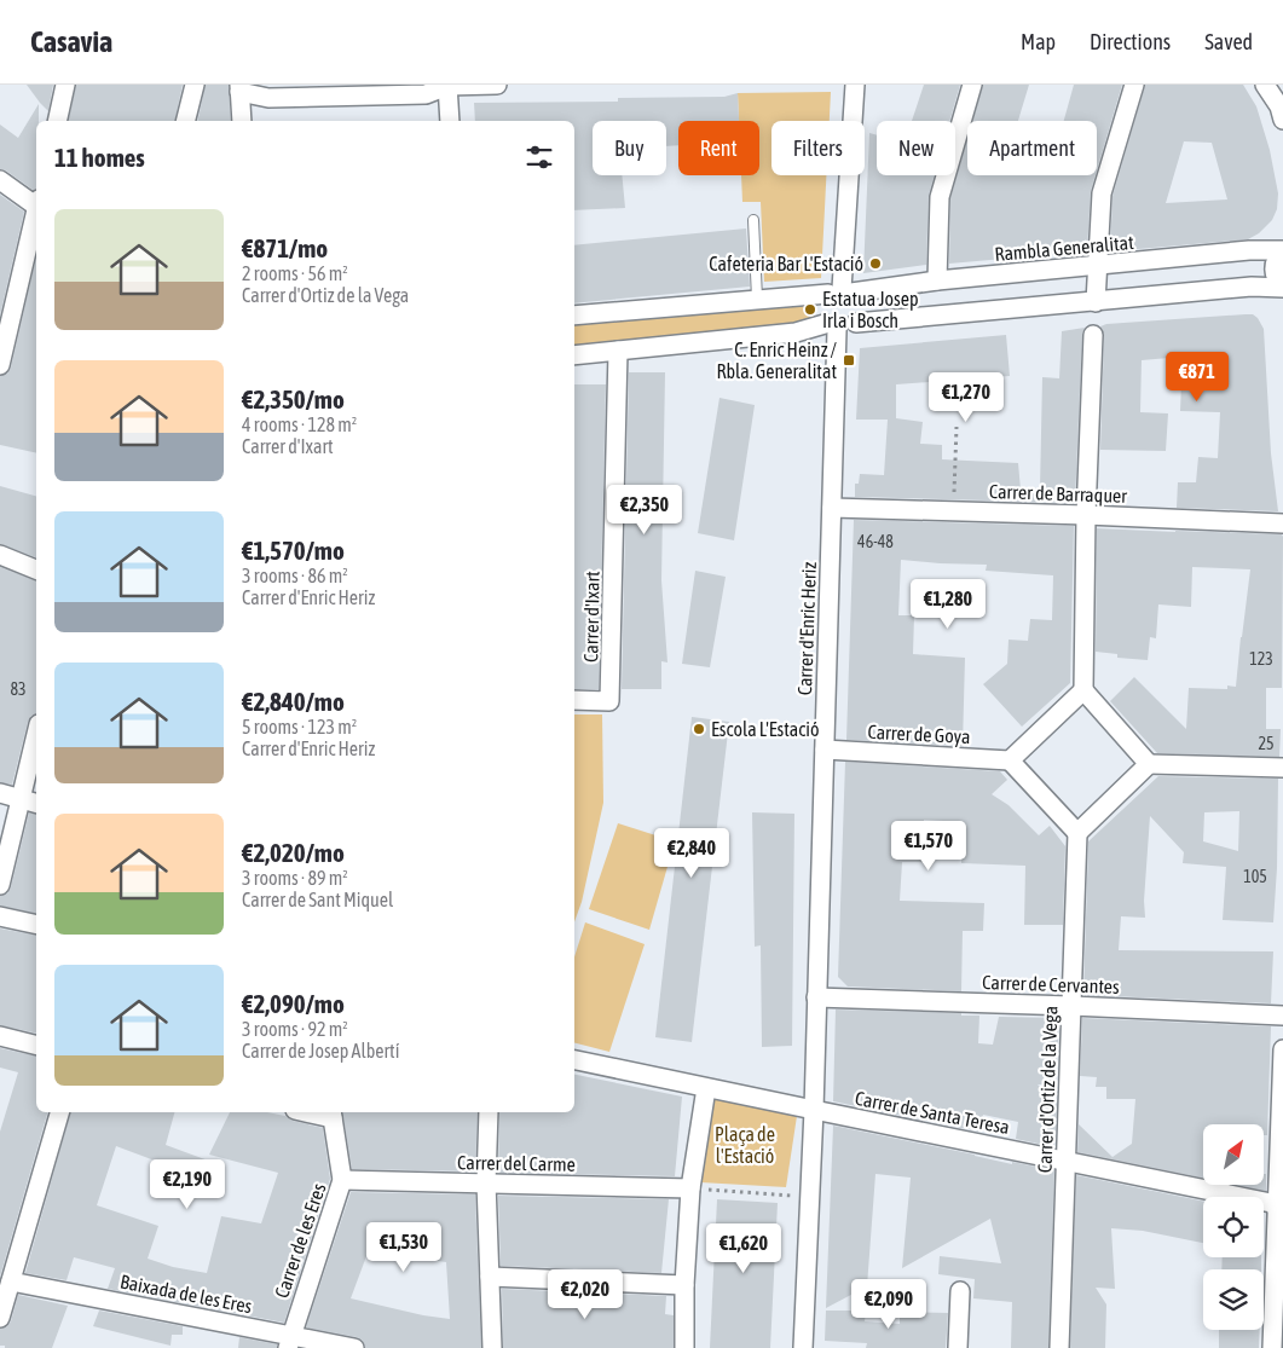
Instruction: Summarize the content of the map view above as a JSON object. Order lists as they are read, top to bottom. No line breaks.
{"streets":{"street":["Rambla Generalitat","Carrer de Barraquer","Carrer d'Ixart","Carrer d'Enric Heriz","Carrer de Goya","Carrer de Cervantes","Carrer d'Ortiz de la Vega","Carrer de Santa Teresa","Carrer del Carme","Carrer de les Eres","Baixada de les Eres"]},"crossings":[["Rambla Generalitat","Carrer d'Enric Heriz"],["Carrer de Barraquer","Carrer d'Enric Heriz"],["Carrer d'Enric Heriz","Carrer de Goya"],["Carrer d'Enric Heriz","Carrer de Cervantes"],["Carrer d'Enric Heriz","Carrer de Santa Teresa"],["Carrer de Cervantes","Carrer d'Ortiz de la Vega"],["Carrer d'Ortiz de la Vega","Carrer de Santa Teresa"],["Carrer del Carme","Carrer de les Eres"],["Carrer de les Eres","Baixada de les Eres"]],"parks":["Plaça de l'Estació"],"places":{"other":["Cafeteria Bar L'Estació","Estatua Josep Irla i Bosch","Escola L'Estació"],"transit":["C. Enric Heinz / Rbla. Generalitat"]},"house_numbers":["46-48","123","83","25","105"],"north":"top right","page":{"header":"Casavia","nav":["Map","Directions","Saved"],"chip":["Buy","Rent","Filters","New","Apartment"],"heading":"11 homes","list":[{"name":"€871/mo","note":"2 rooms · 56 m² · Carrer d'Ortiz de la Vega"},{"name":"€2,350/mo","note":"4 rooms · 128 m² · Carrer d'Ixart"},{"name":"€1,570/mo","note":"3 rooms · 86 m² · Carrer d'Enric Heriz"},{"name":"€2,840/mo","note":"5 rooms · 123 m² · Carrer d'Enric Heriz"},{"name":"€2,020/mo","note":"3 rooms · 89 m² · Carrer de Sant Miquel"},{"name":"€2,090/mo","note":"3 rooms · 92 m² · Carrer de Josep Albertí"}],"price":["€871","€1,270","€2,350","€1,280","€1,570","€2,840","€2,190","€1,530","€1,620","€2,020","€2,090"]}}
